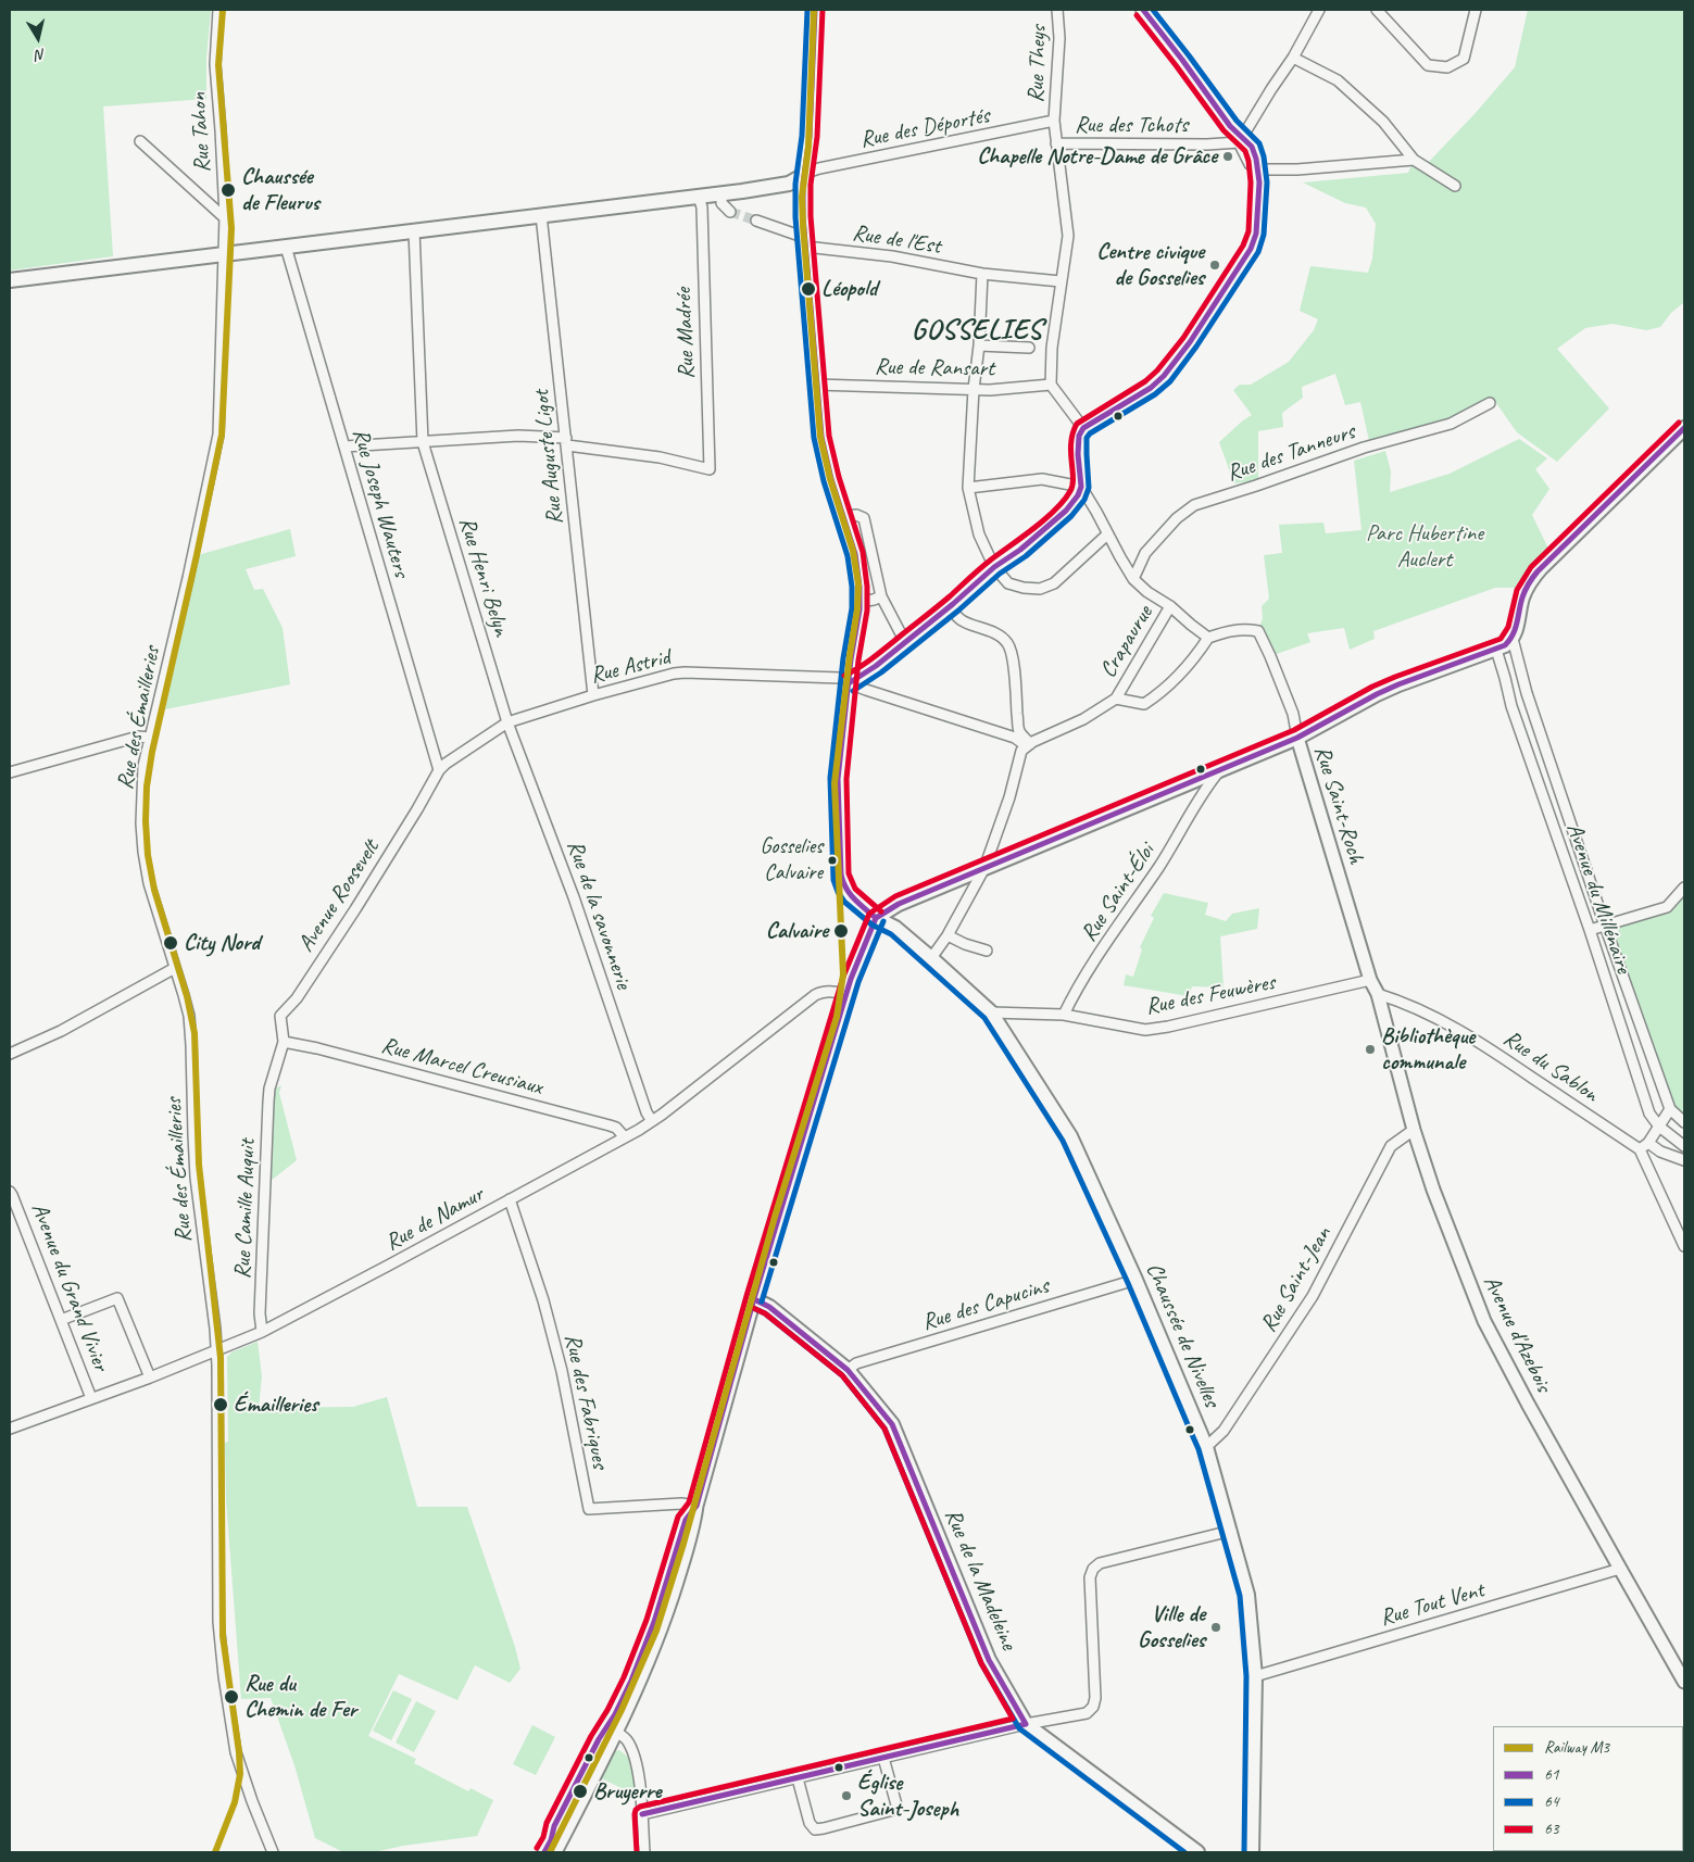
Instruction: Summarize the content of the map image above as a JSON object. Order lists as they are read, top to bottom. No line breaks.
{"streets":{"main road":["Chaussée de Nivelles","Rue de la Madeleine"],"street":["Rue Theys","Rue des Tchots","Rue des Déportés","Rue Tahon","Rue de l'Est","Rue Madrée","Rue de Ransart","Rue des Tanneurs","Rue Auguste Ligot","Rue Joseph Wauters","Rue Henri Belyn","Crapaurue","Rue Astrid","Rue des Émailleries","Rue Saint-Roch","Rue Saint-Éloi","Avenue Roosevelt","Avenue du Millénaire","Rue de la savonnerie","Rue des Feuwères","Rue Marcel Creusiaux","Rue du Sablon","Rue Camille Auquit","Rue de Namur","Rue Saint-Jean","Avenue du Grand Vivier","Rue des Capucins","Avenue d'Azebois","Rue des Fabriques","Rue Tout Vent"]},"crossings":[["Rue Theys","Rue des Tchots"],["Rue Theys","Rue des Déportés"],["Rue Theys","Rue de l'Est"],["Rue Theys","Rue de Ransart"],["Rue Tahon","Rue des Émailleries"],["Rue Madrée","Rue Auguste Ligot"],["Rue Auguste Ligot","Rue Astrid"],["Rue Joseph Wauters","Rue Astrid"],["Rue Joseph Wauters","Avenue Roosevelt"],["Rue Henri Belyn","Rue Astrid"],["Rue Henri Belyn","Rue de la savonnerie"],["Rue Astrid","Avenue Roosevelt"],["Rue Astrid","Rue de la savonnerie"],["Rue Astrid","Chaussée de Nivelles"],["Rue des Émailleries","Rue de Namur"],["Rue Saint-Roch","Rue des Feuwères"],["Rue Saint-Roch","Avenue d'Azebois"],["Rue Saint-Éloi","Rue des Feuwères"],["Avenue Roosevelt","Rue Marcel Creusiaux"],["Avenue Roosevelt","Rue Camille Auquit"],["Rue de la savonnerie","Rue de Namur"],["Rue des Feuwères","Avenue d'Azebois"],["Rue des Feuwères","Chaussée de Nivelles"],["Rue Marcel Creusiaux","Rue Camille Auquit"],["Rue Marcel Creusiaux","Rue de Namur"],["Rue du Sablon","Avenue d'Azebois"],["Rue Camille Auquit","Rue de Namur"],["Rue de Namur","Avenue du Grand Vivier"],["Rue de Namur","Rue des Fabriques"],["Rue Saint-Jean","Avenue d'Azebois"],["Rue Saint-Jean","Chaussée de Nivelles"],["Rue des Capucins","Chaussée de Nivelles"],["Rue des Capucins","Rue de la Madeleine"],["Avenue d'Azebois","Rue Tout Vent"],["Chaussée de Nivelles","Rue Tout Vent"]],"districts":["GOSSELIES"],"parks":["Parc Hubertine Auclert"],"places":["Chapelle Notre-Dame de Grâce","Chaussée de Fleurus","Centre civique de Gosselies","Léopold","Gosselies Calvaire","Calvaire","City Nord","Bibliothèque communale","Émailleries","Ville de Gosselies","Rue du Chemin de Fer","Bruyerre","Église Saint-Joseph"],"lines":["rail line M3","transit line 61","transit line 64","transit line 63"],"legend":["Railway M3","61","64","63"],"north":"bottom"}
